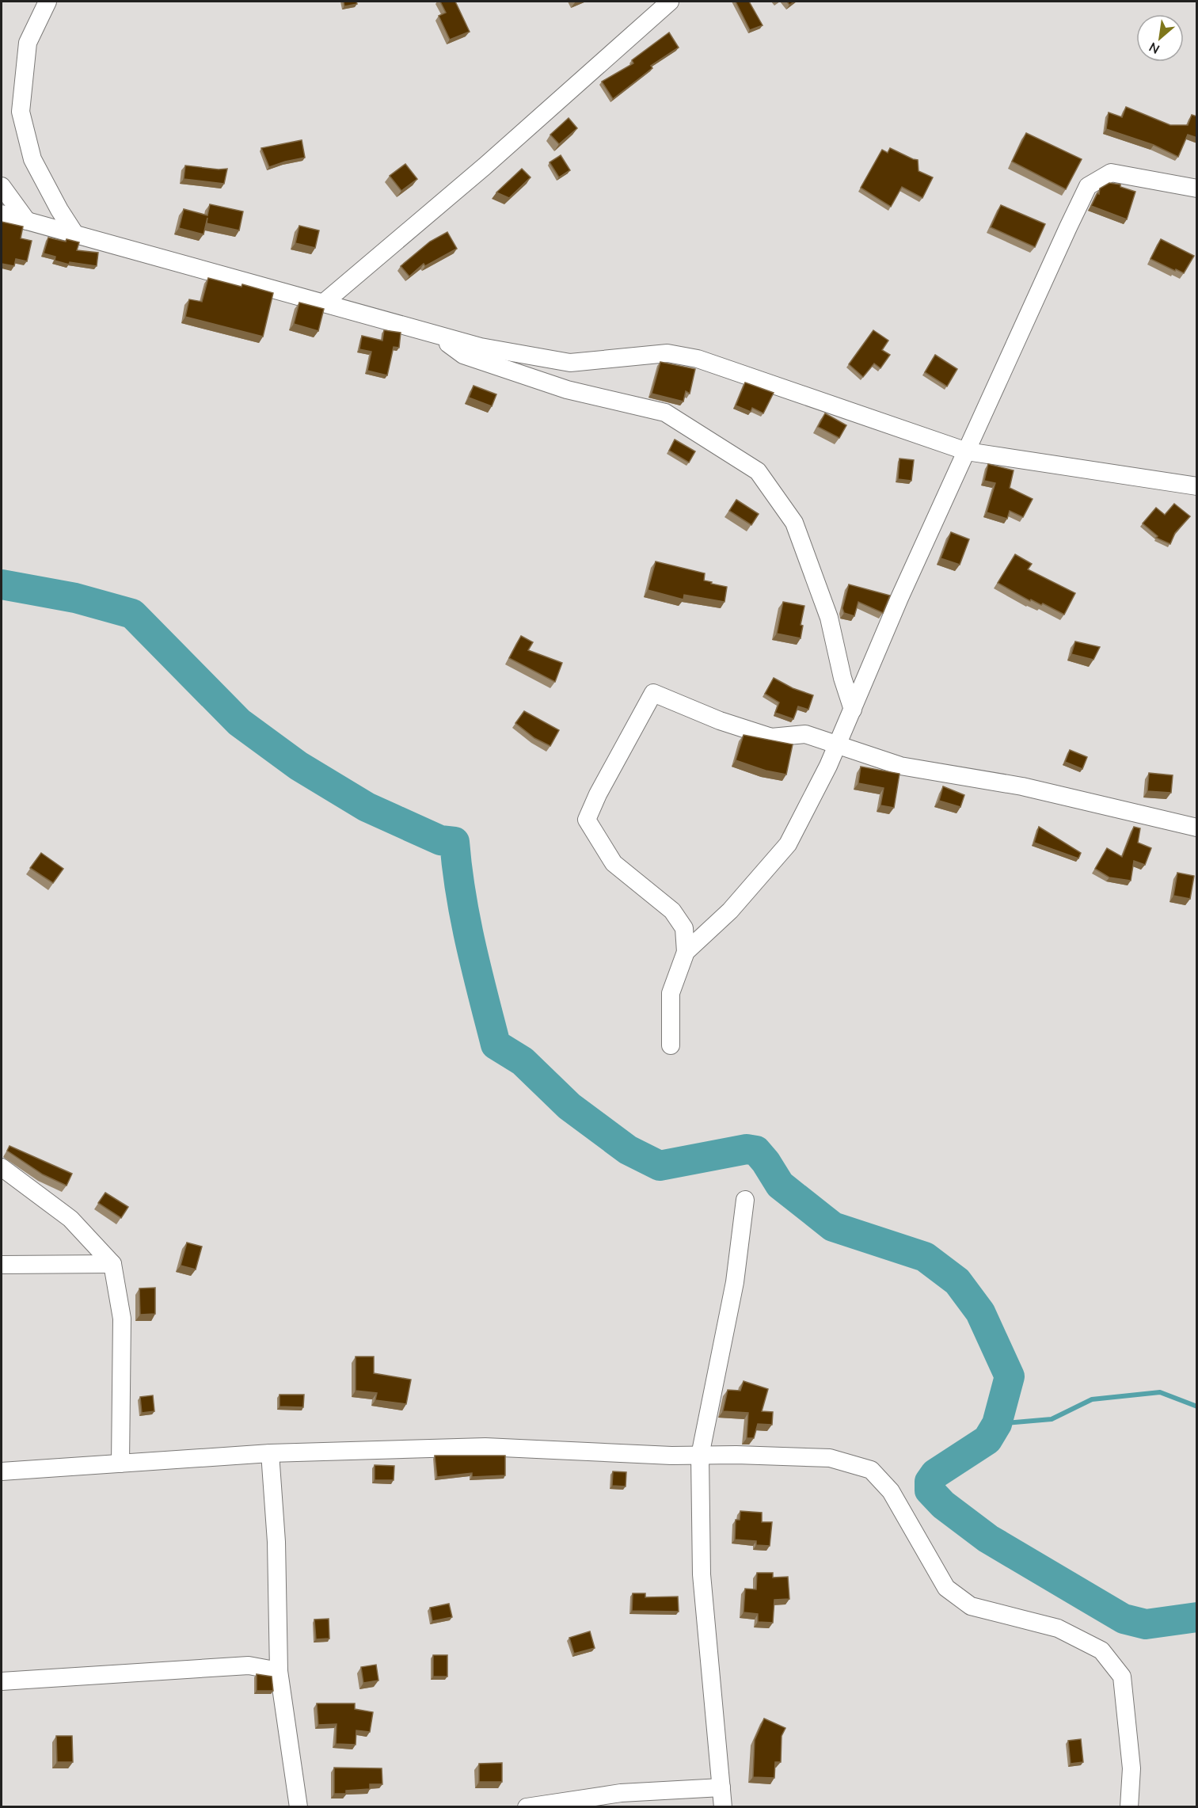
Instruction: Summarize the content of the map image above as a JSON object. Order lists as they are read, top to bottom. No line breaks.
{"north":"bottom left"}
